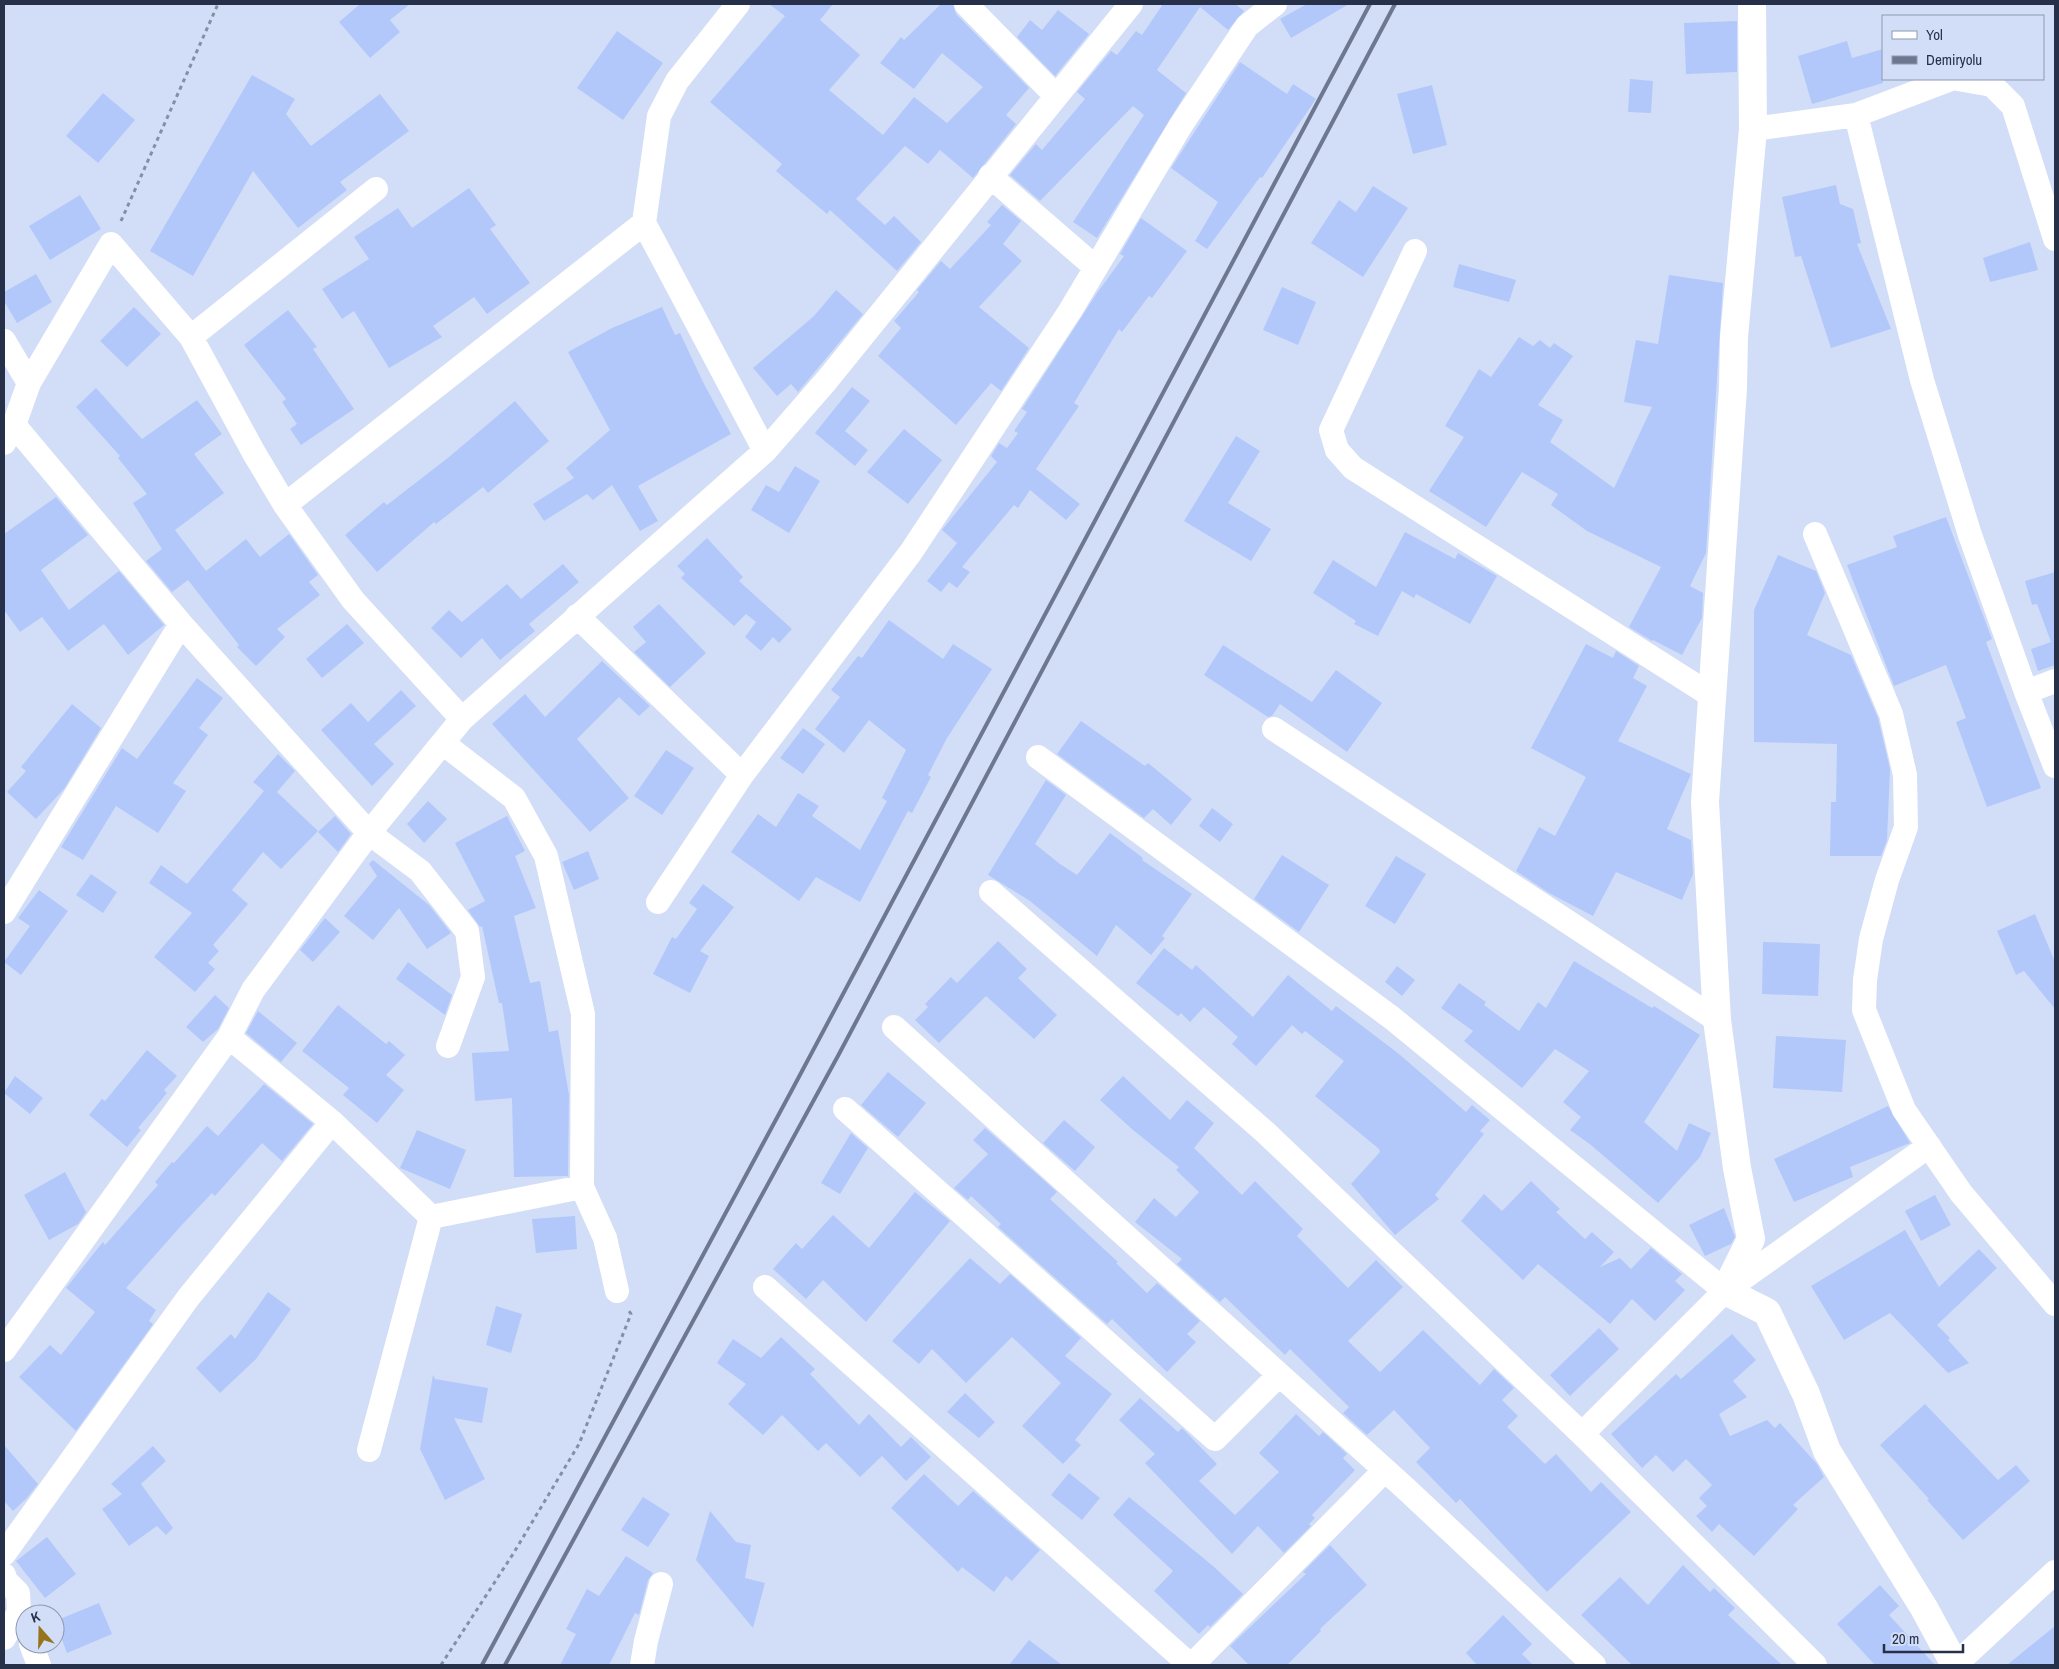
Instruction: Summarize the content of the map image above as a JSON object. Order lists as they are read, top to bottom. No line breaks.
{"legend":["Yol","Demiryolu"],"scale_bar":"20 m","north":"top"}
